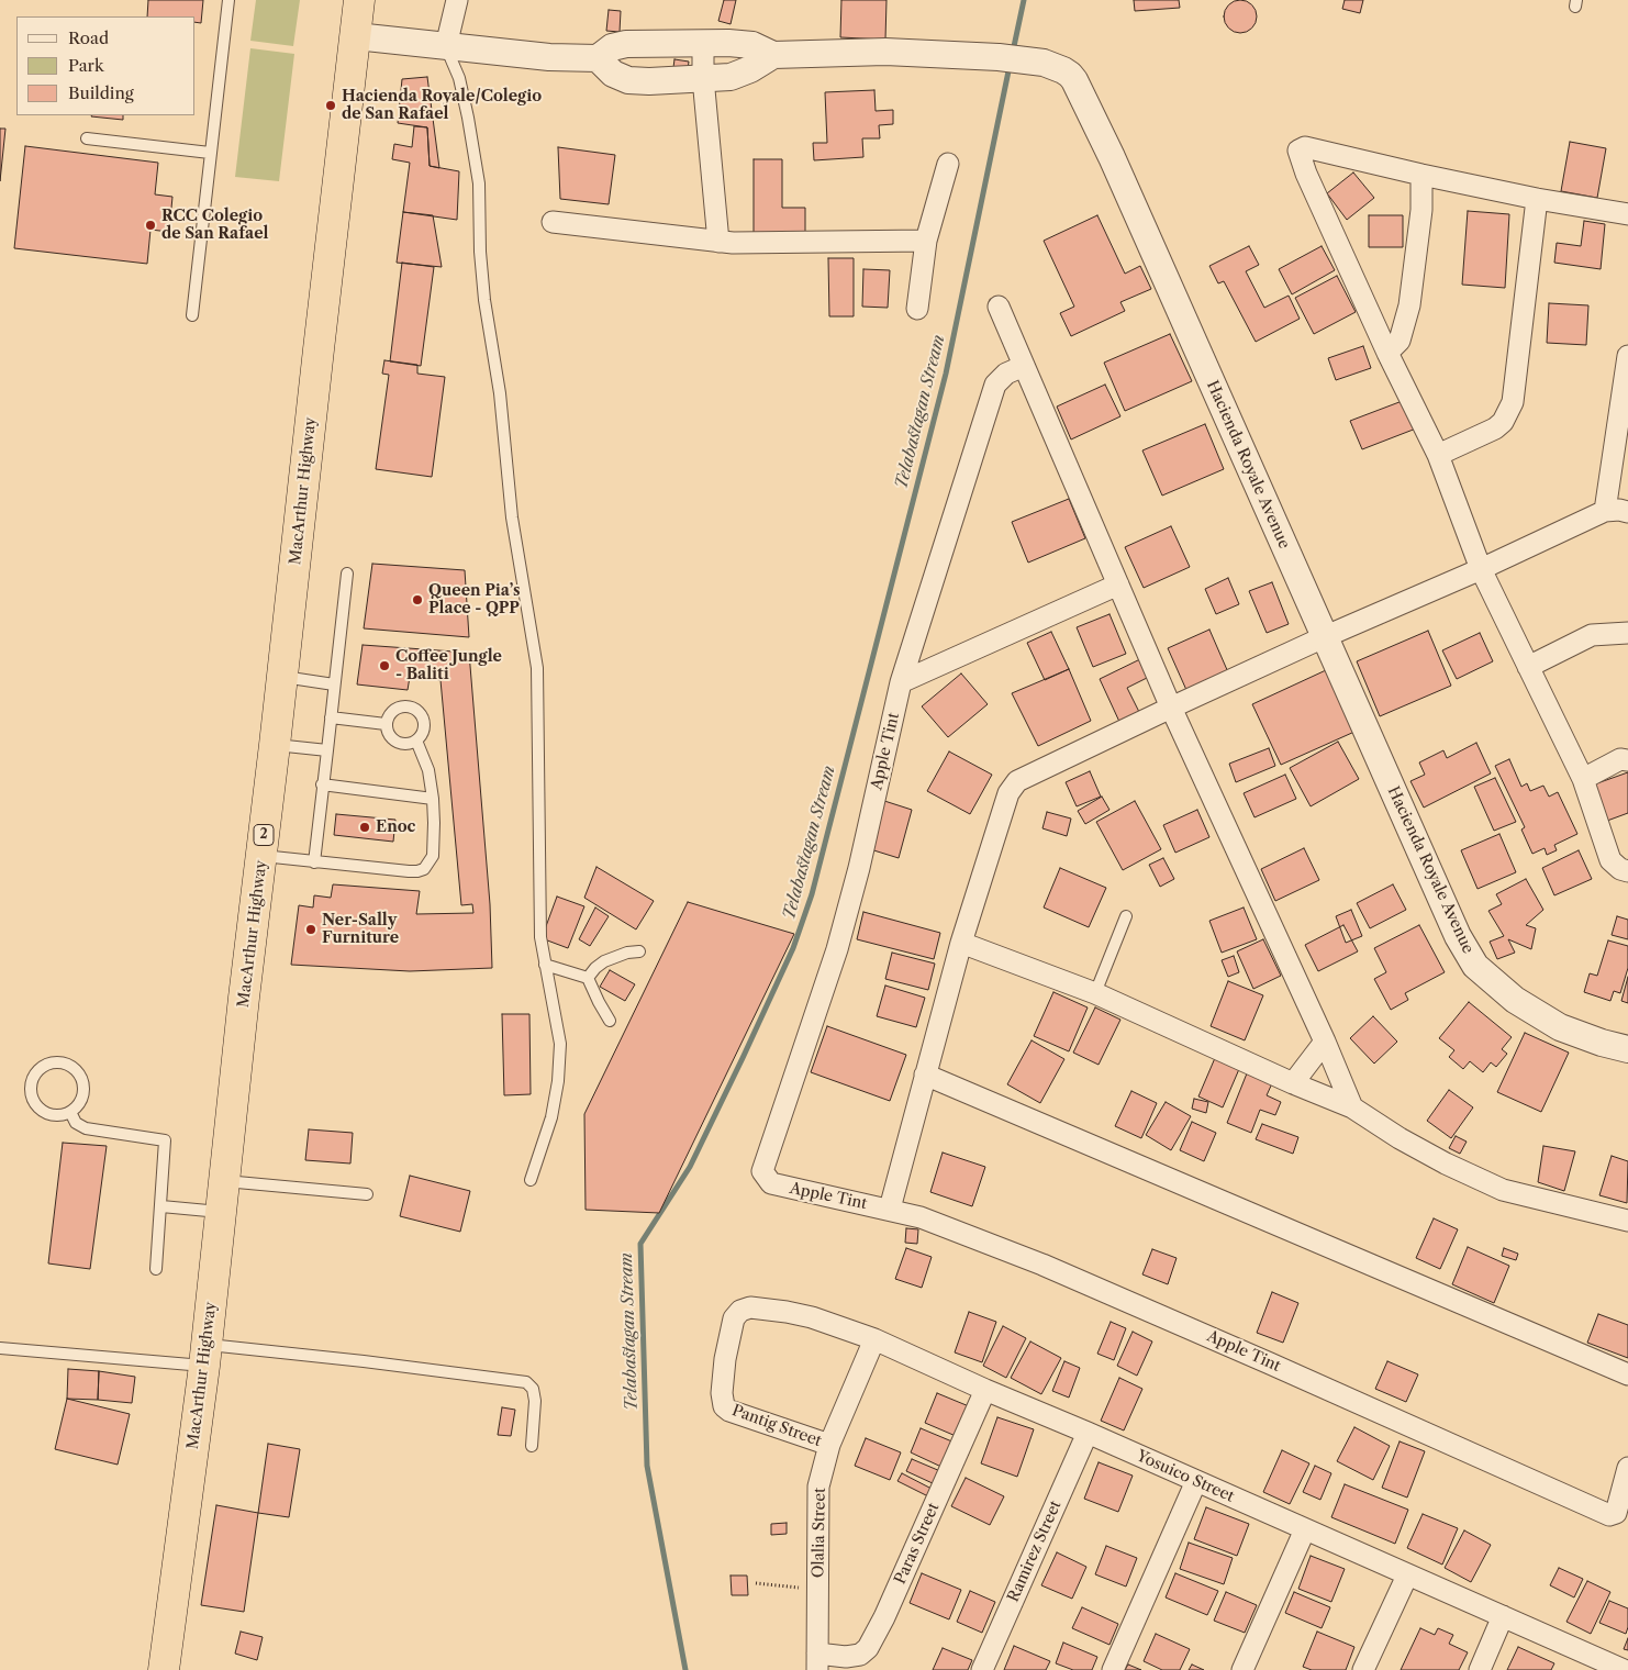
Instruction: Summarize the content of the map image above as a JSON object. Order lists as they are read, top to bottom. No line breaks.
{"streets":{"highway":["MacArthur Highway","2"],"street":["Hacienda Royale Avenue","Apple Tint","Pantig Street","Yosuico Street","Olalia Street","Paras Street","Ramirez Street"]},"crossings":[["Pantig Street","Yosuico Street"],["Pantig Street","Olalia Street"],["Yosuico Street","Olalia Street"],["Yosuico Street","Paras Street"],["Yosuico Street","Ramirez Street"],["Olalia Street","Paras Street"]],"water":["Telabastagan Stream"],"places":["Hacienda Royale/Colegio de San Rafael","RCC Colegio de San Rafael","Queen Pia’s Place - QPP","Coffee Jungle - Baliti","Enoc","Ner-Sally Furniture"],"legend":["Road","Park","Building"]}
